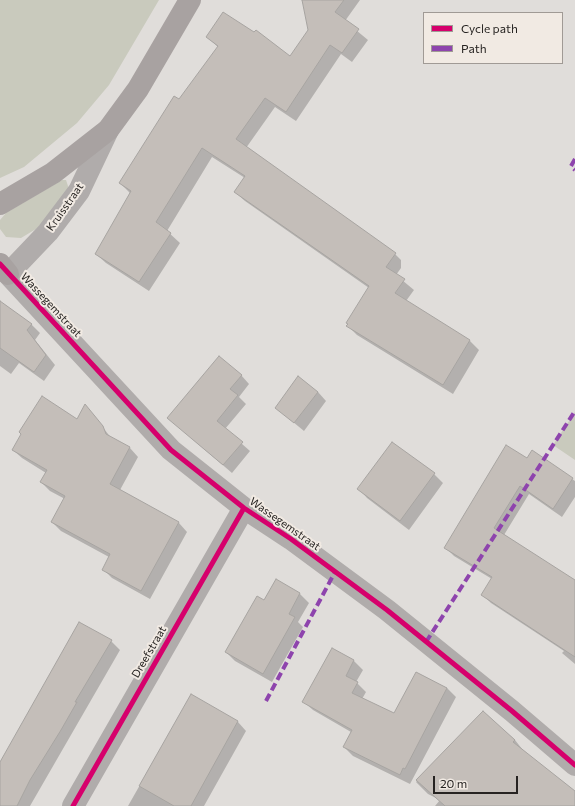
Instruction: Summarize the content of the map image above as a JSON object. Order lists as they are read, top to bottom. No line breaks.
{"streets":{"street":["Kruisstraat","Wassegemstraat","Dreefstraat"]},"crossings":[["Kruisstraat","Wassegemstraat"],["Wassegemstraat","Dreefstraat"]],"legend":["Cycle path","Path"],"scale_bar":"20 m"}
